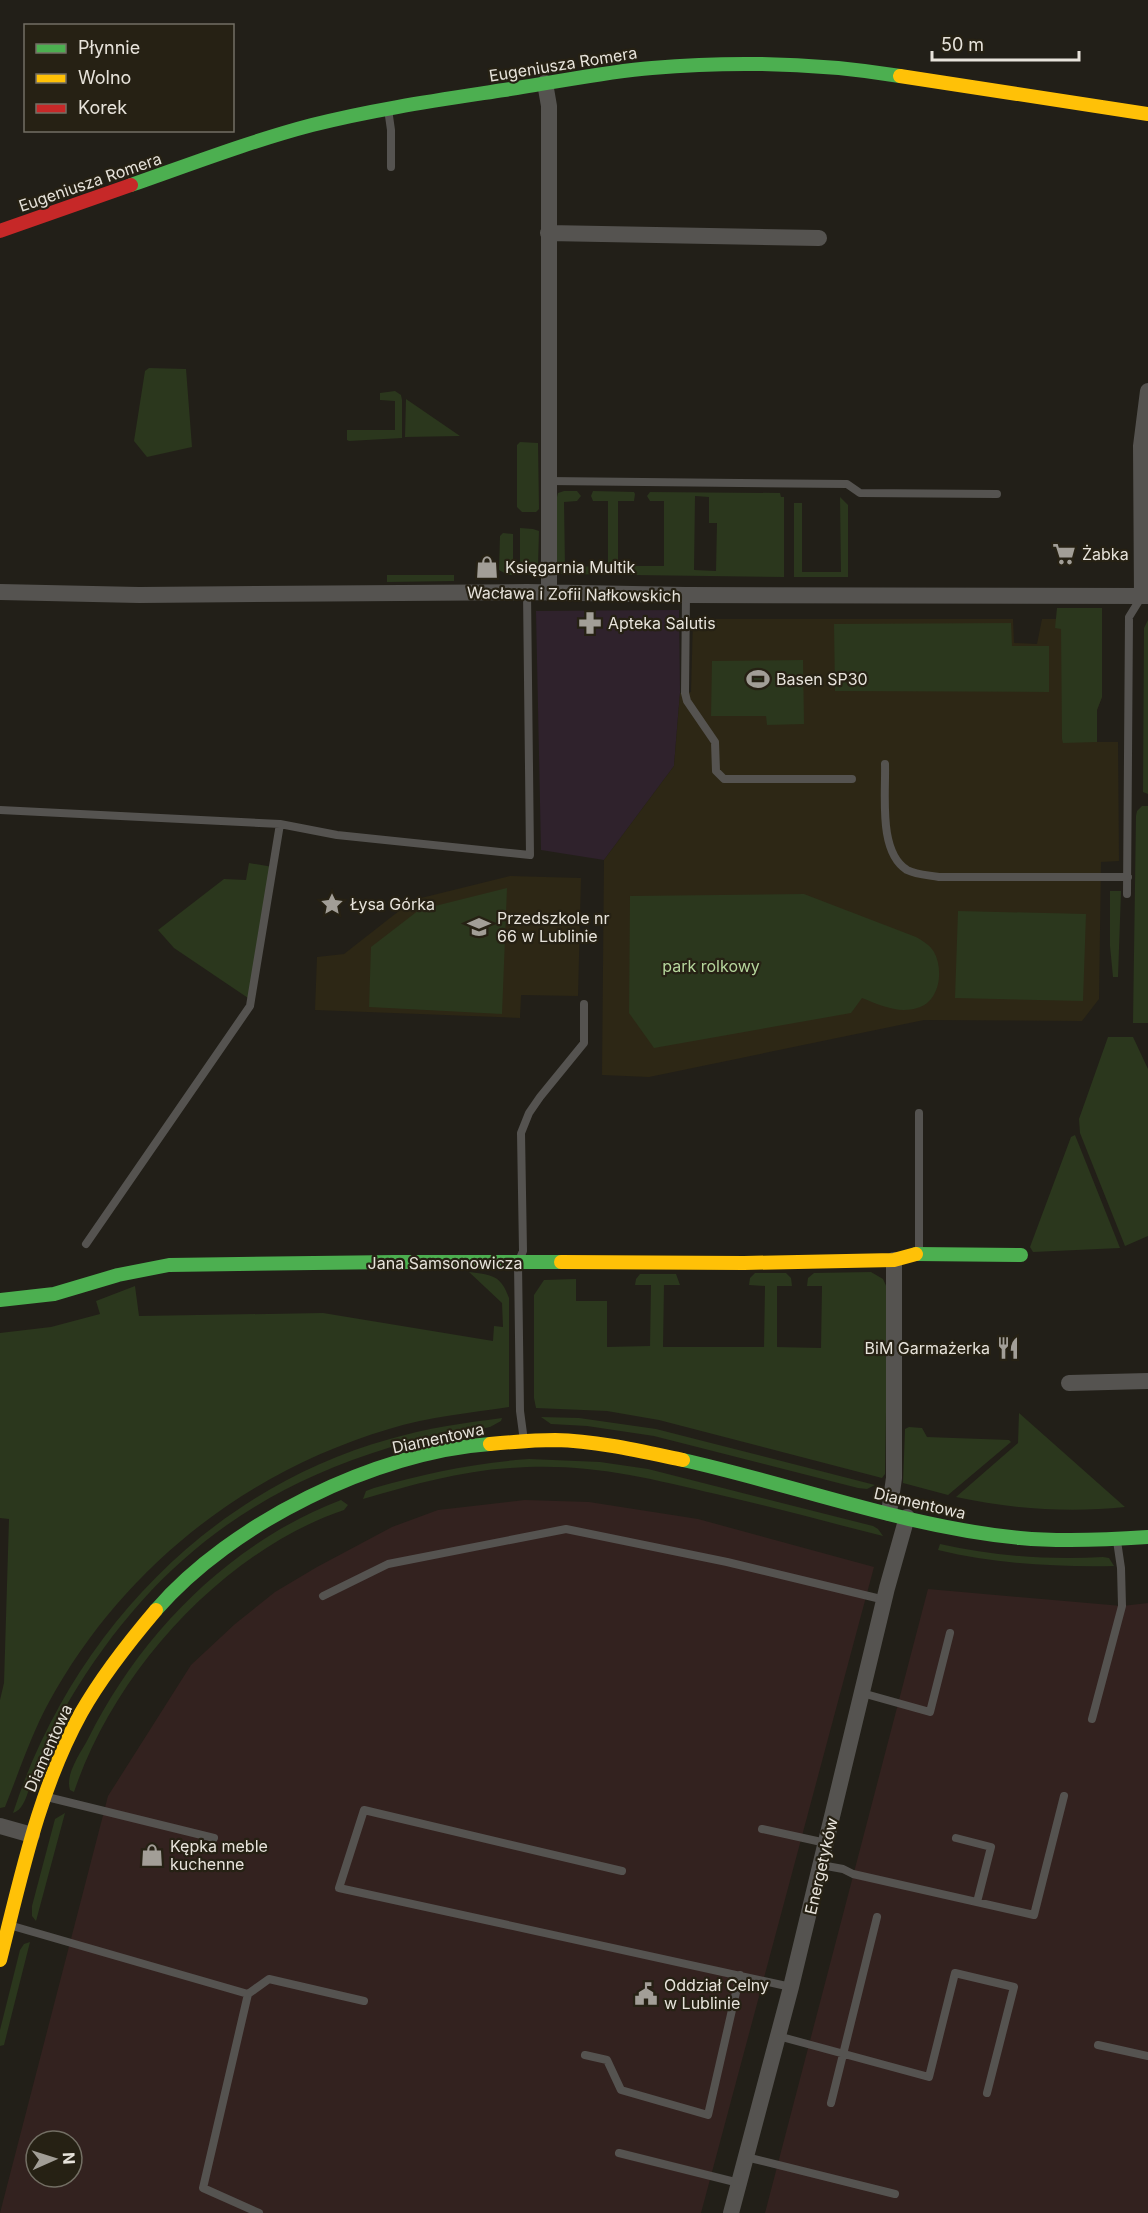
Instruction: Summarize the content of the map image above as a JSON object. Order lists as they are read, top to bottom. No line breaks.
{"streets":{"street":["Eugeniusza Romera","Wacława i Zofii Nałkowskich","Jana Samsonowicza","Diamentowa","Energetyków"]},"crossings":[["Diamentowa","Energetyków"]],"parks":["park rolkowy"],"places":{"supermarket":["Żabka"],"shop":["Księgarnia Multik","Kępka meble kuchenne"],"pharmacy":["Apteka Salutis"],"sports":["Basen SP30"],"place":["Łysa Górka"],"school or university":["Przedszkole nr 66 w Lublinie"],"restaurant":["BiM Garmażerka"],"public building":["Oddział Celny w Lublinie"]},"legend":["Płynnie","Wolno","Korek"],"scale_bar":"50 m","north":"right"}
